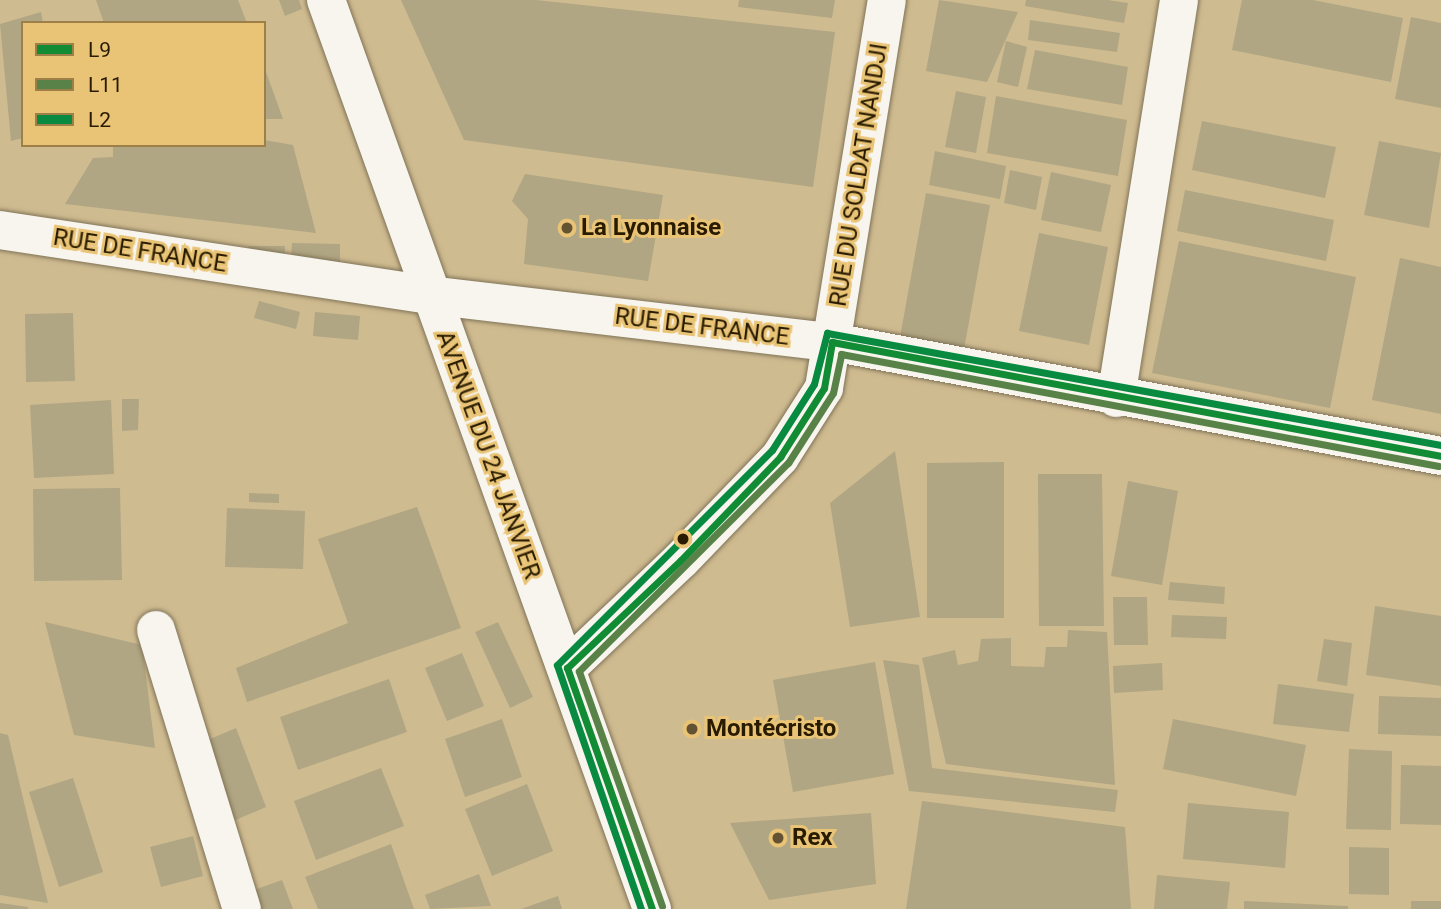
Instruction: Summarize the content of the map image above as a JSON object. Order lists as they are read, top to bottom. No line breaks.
{"streets":{"street":["RUE DU SOLDAT NANDJI","RUE DE FRANCE","AVENUE DU 24 JANVIER"]},"crossings":[["RUE DU SOLDAT NANDJI","RUE DE FRANCE"],["RUE DU SOLDAT NANDJI","AVENUE DU 24 JANVIER"],["RUE DE FRANCE","AVENUE DU 24 JANVIER"]],"places":["La Lyonnaise","Montécristo","Rex"],"lines":["transit line L2","transit line L9","transit line L11"],"legend":["L9","L11","L2"]}
